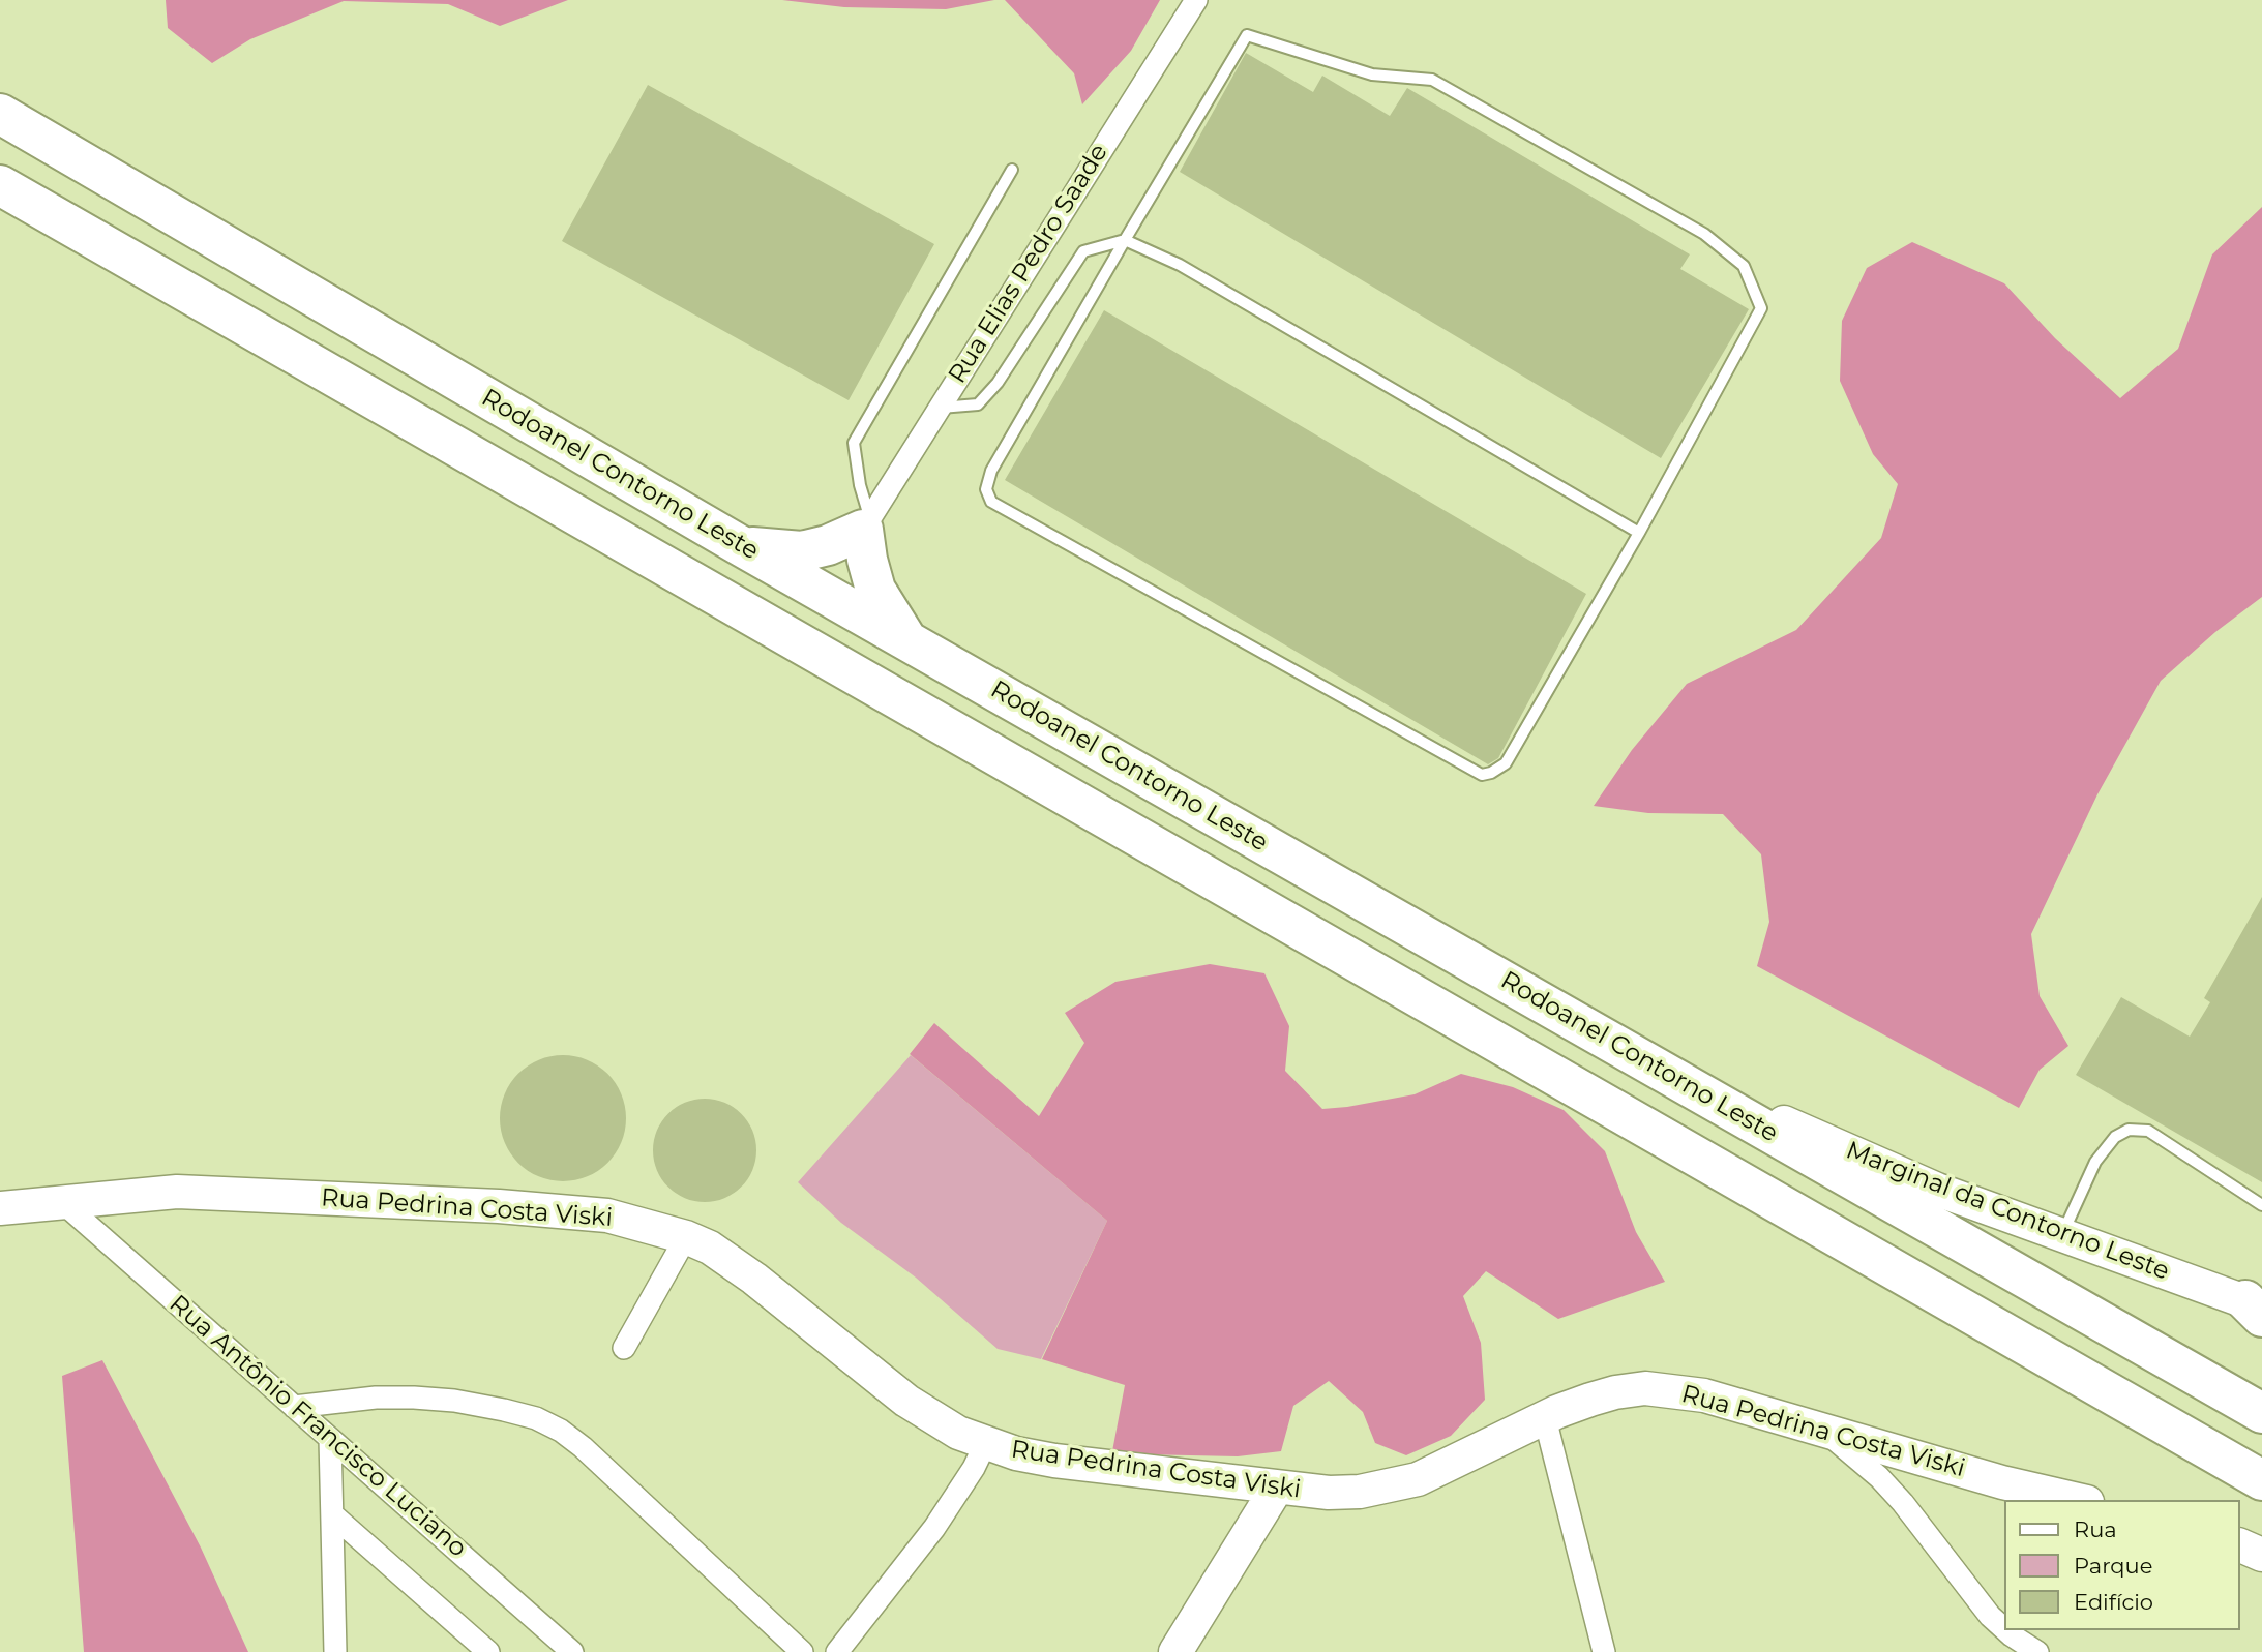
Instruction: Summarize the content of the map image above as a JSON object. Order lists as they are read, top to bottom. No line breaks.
{"streets":{"highway":["Rodoanel Contorno Leste"],"street":["Rua Elias Pedro Saade","Rua Pedrina Costa Viski","Marginal da Contorno Leste","Rua Antônio Francisco Luciano"]},"crossings":[["Rodoanel Contorno Leste","Marginal da Contorno Leste"],["Rua Pedrina Costa Viski","Rua Antônio Francisco Luciano"]],"legend":["Rua","Parque","Edifício"]}
